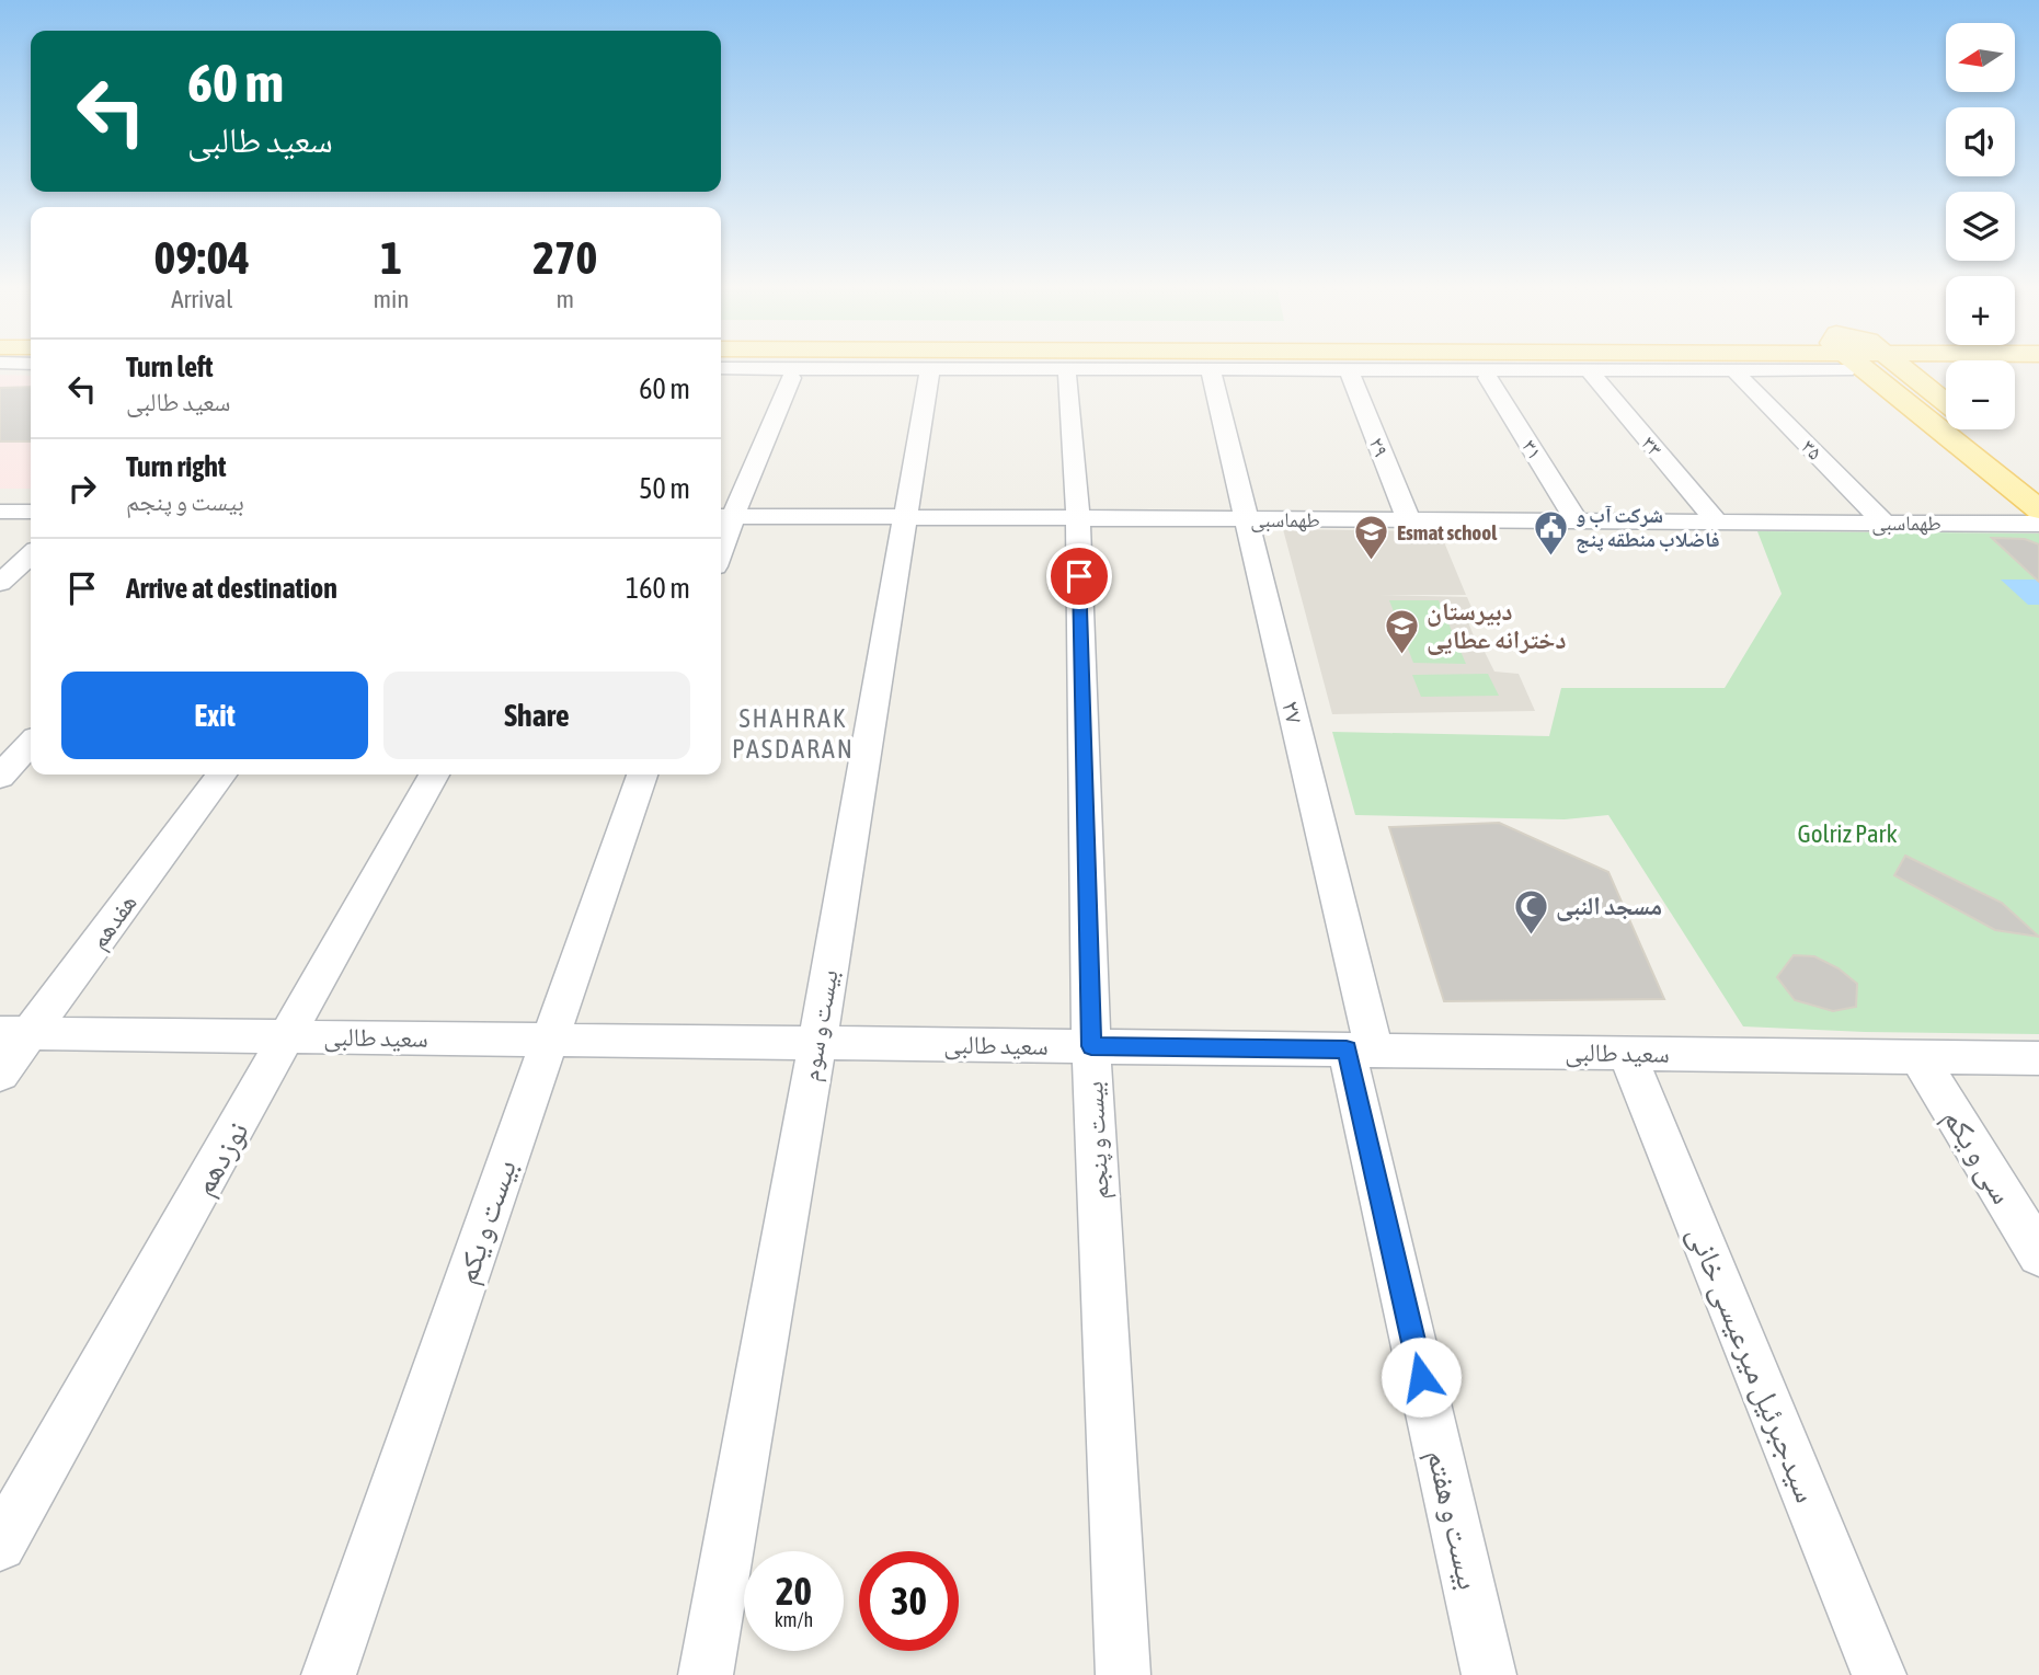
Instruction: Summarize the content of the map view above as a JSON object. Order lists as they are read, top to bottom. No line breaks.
{"streets":{"street":["۳۳","۲۹","۳۱","۳۵","طهماسبی","۲۷","هفدهم","بیست و سوم","سعید طالبی","بیست و پنجم","سی و یکم","نوزدهم","بیست و یکم","سیدجبرئیل میرعیسی خانی","بیست و هفتم"]},"crossings":[["۳۳","طهماسبی"],["۲۹","طهماسبی"],["۳۱","طهماسبی"],["۳۵","طهماسبی"],["طهماسبی","۲۷"],["طهماسبی","بیست و سوم"],["طهماسبی","بیست و پنجم"],["۲۷","سعید طالبی"],["۲۷","بیست و هفتم"],["هفدهم","سعید طالبی"],["بیست و سوم","سعید طالبی"],["سعید طالبی","بیست و پنجم"],["سعید طالبی","سی و یکم"],["سعید طالبی","نوزدهم"],["سعید طالبی","بیست و یکم"],["سعید طالبی","سیدجبرئیل میرعیسی خانی"],["سعید طالبی","بیست و هفتم"]],"districts":["SHAHRAK PASDARAN"],"parks":["Golriz Park"],"places":{"public building":["شرکت آب و فاضلاب منطقه پنج"],"school or university":["Esmat school","دبیرستان دخترانه عطایی"],"mosque":["مسجد النبی"]},"north":"left","page":{"map_buttons":["+","−"],"turn":["60 m","سعید طالبی"],"eta":["09:04","Arrival","1","min","270","m"],"list":[{"name":"Turn left","note":"سعید طالبی","value":"60 m"},{"name":"Turn right","note":"بیست و پنجم","value":"50 m"},{"name":"Arrive at destination","value":"160 m"}],"buttons":["Exit","Share"],"speed":"20 km/h","limit":"30"}}
